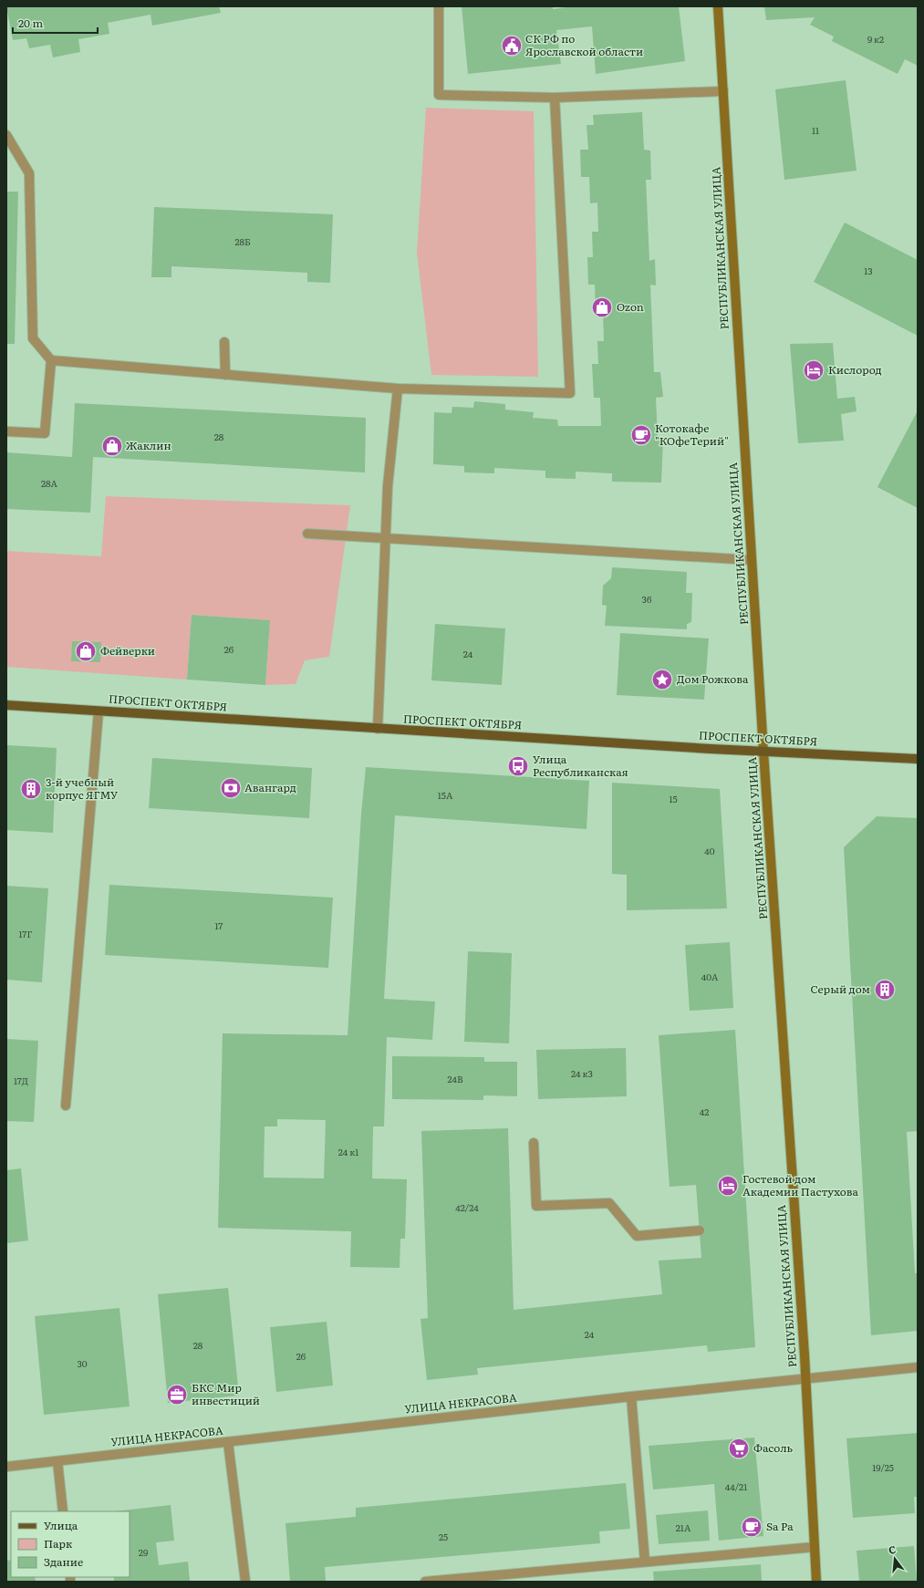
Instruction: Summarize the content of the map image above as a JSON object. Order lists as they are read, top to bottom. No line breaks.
{"streets":{"main road":["РЕСПУБЛИКАНСКАЯ УЛИЦА","ПРОСПЕКТ ОКТЯБРЯ"],"street":["УЛИЦА НЕКРАСОВА"]},"crossings":[["РЕСПУБЛИКАНСКАЯ УЛИЦА","ПРОСПЕКТ ОКТЯБРЯ"],["РЕСПУБЛИКАНСКАЯ УЛИЦА","УЛИЦА НЕКРАСОВА"]],"places":{"public building":["СК РФ по Ярославской области"],"shop":["Ozon","Жаклин","Фейверки"],"hotel":["Кислород","Гостевой дом Академии Пастухова"],"cafe":["Котокафе \"КОфеТерий\"","Sa Pa"],"place":["Дом Рожкова"],"bus stop":["Улица Республиканская"],"bank":["Авангард"],"building":["3-й учебный корпус ЯГМУ","Серый дом"],"office":["БКС Мир инвестиций"],"supermarket":["Фасоль"]},"house_numbers":["9 к2","11","28Б","13","28","28А","36","26","24","15А","15","40","17","17Г","40А","24 к3","24В","17Д","42","24 к1","42/24","24","28","26","30","19/25","44/21","21А","25","29"],"legend":["Улица","Парк","Здание"],"scale_bar":"20 m","north":"top"}
